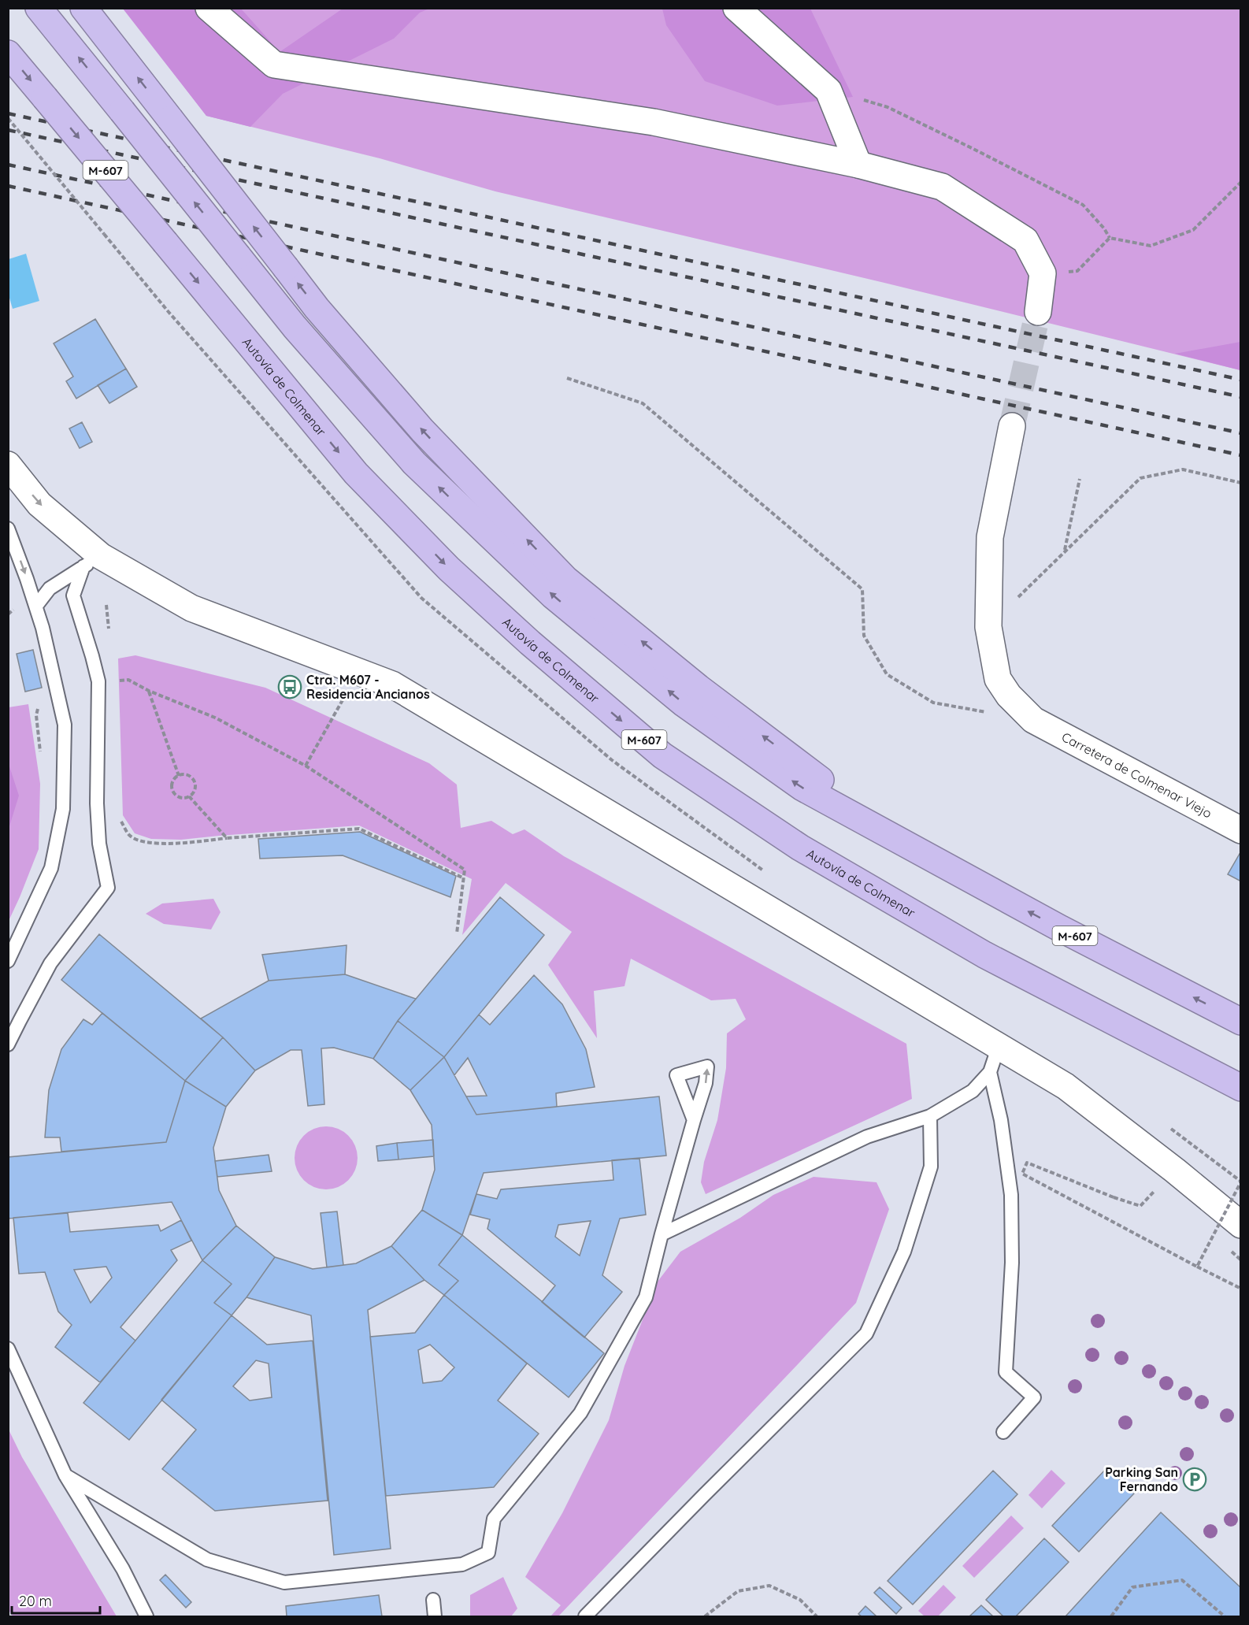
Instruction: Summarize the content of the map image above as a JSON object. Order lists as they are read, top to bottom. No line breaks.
{"streets":{"highway":["M-607","Autovía de Colmenar"],"street":["Carretera de Colmenar Viejo"]},"places":{"bus stop":["Ctra. M607 - Residencia Ancianos"],"parking":["Parking San Fernando"]},"scale_bar":"20 m"}
